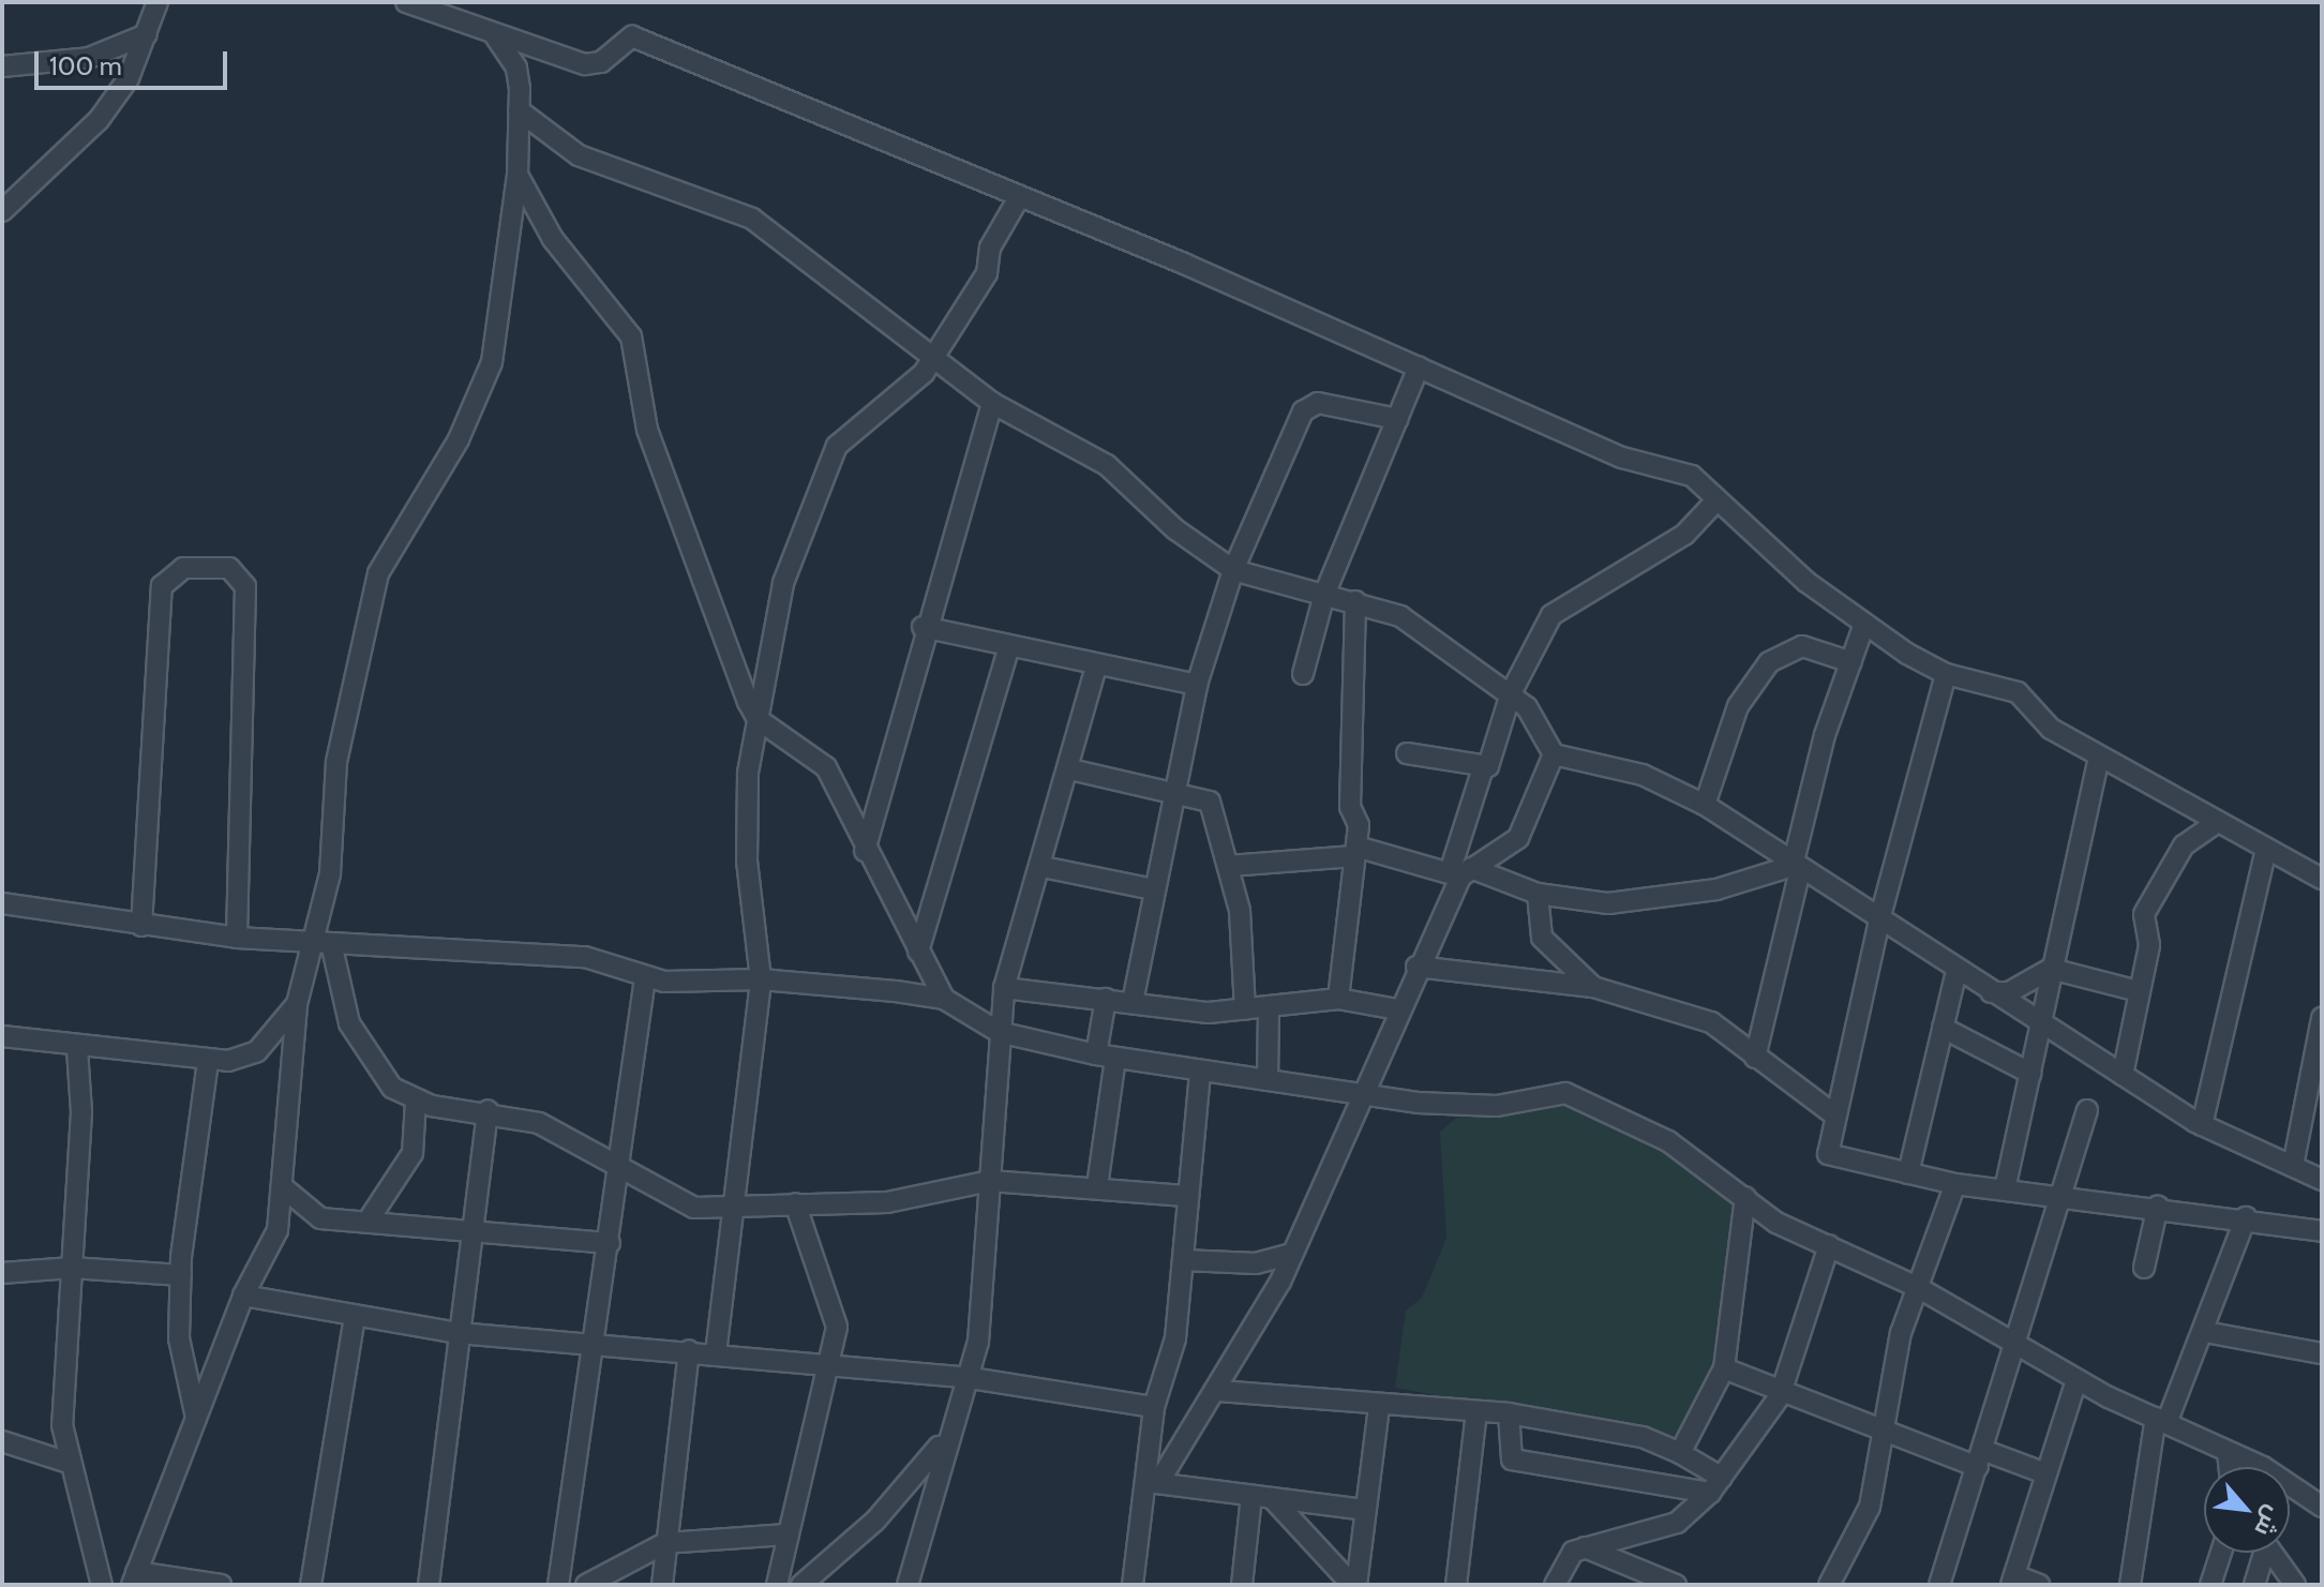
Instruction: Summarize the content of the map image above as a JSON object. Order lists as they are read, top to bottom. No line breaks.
{"scale_bar":"100 m","north":"bottom right"}
